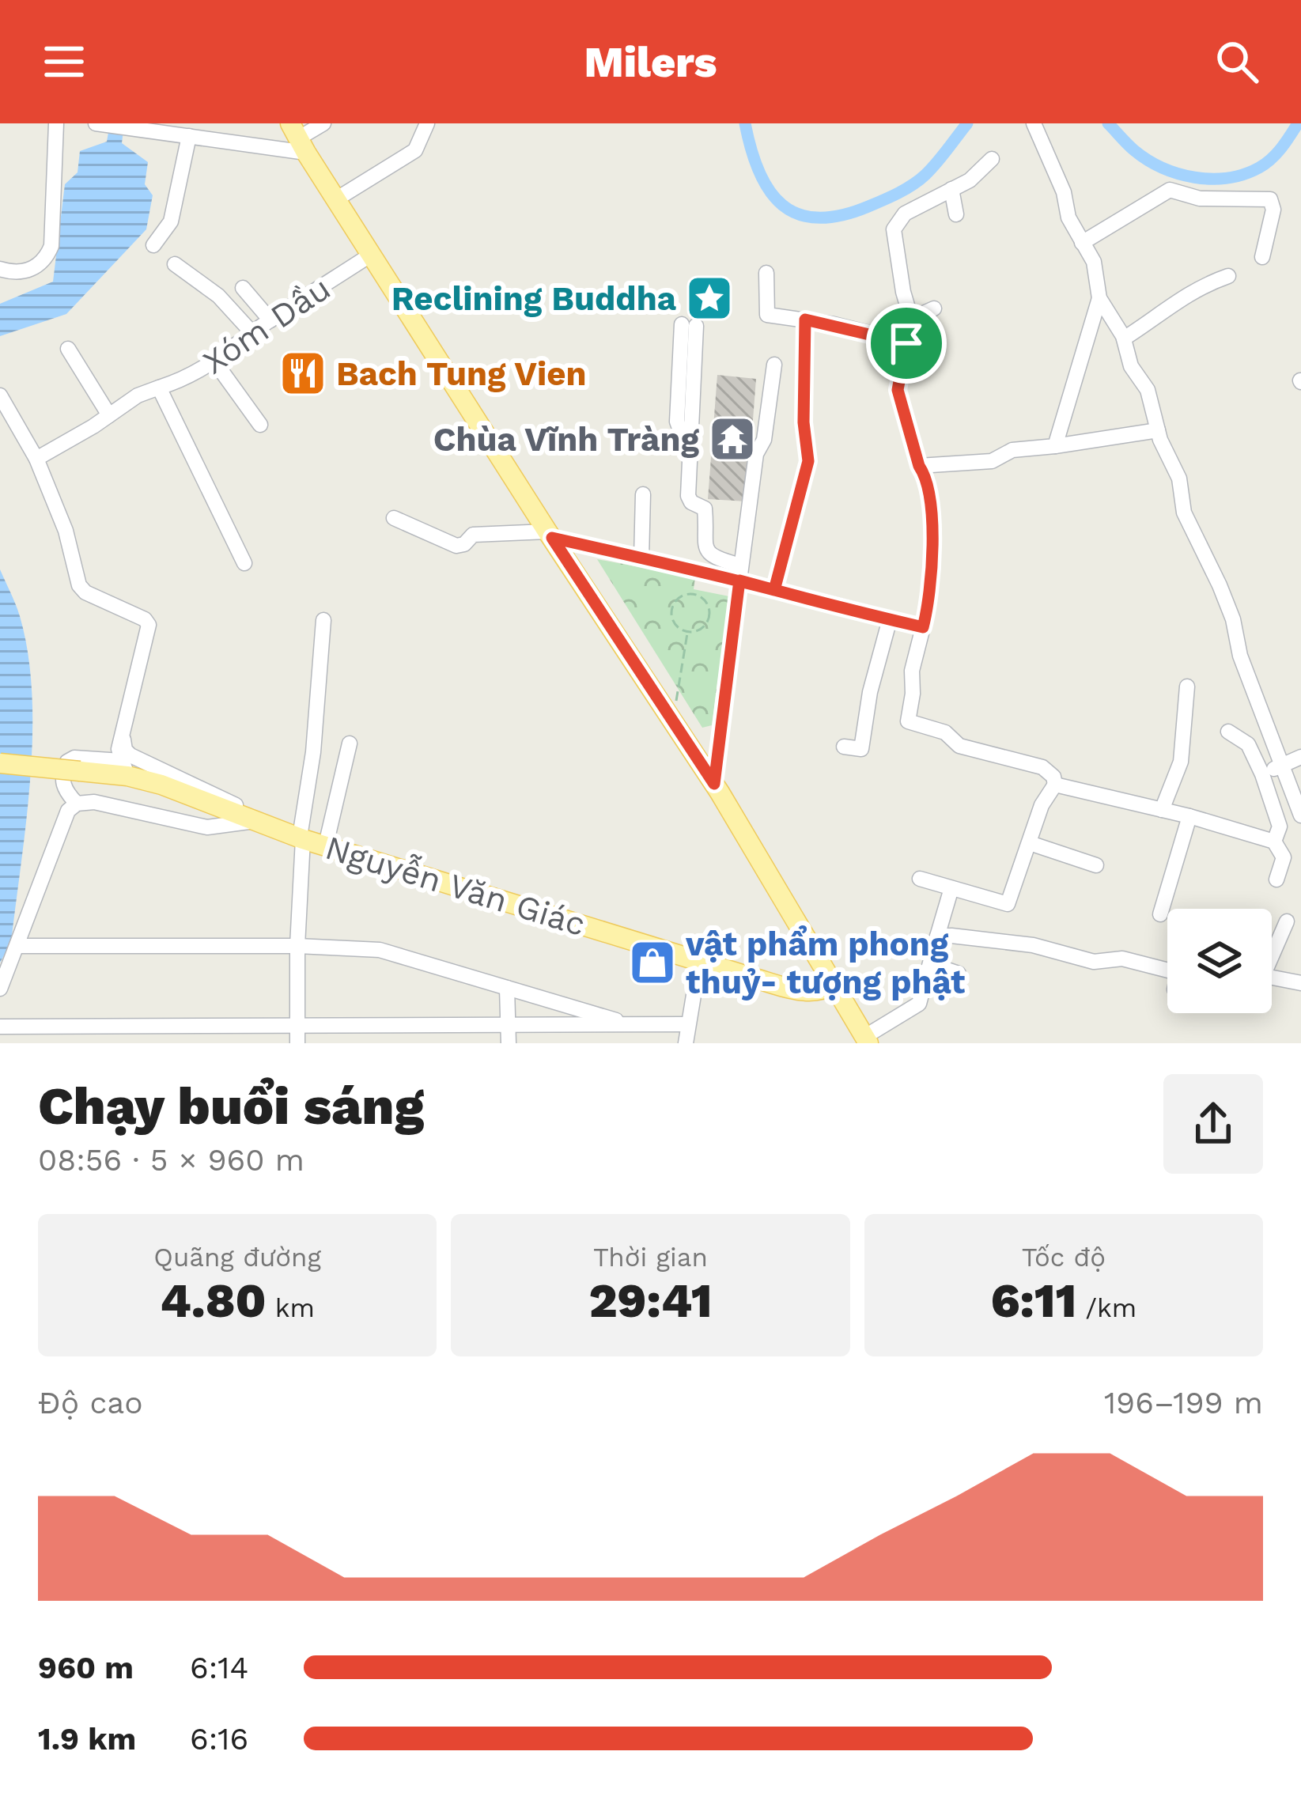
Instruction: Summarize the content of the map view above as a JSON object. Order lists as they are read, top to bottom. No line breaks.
{"streets":{"main road":["Nguyễn Văn Giác"],"street":["Xóm Dầu"]},"places":{"place":["Reclining Buddha"],"restaurant":["Bach Tung Vien"],"temple":["Chùa Vĩnh Tràng"],"shop":["vật phẩm phong thuỷ- tượng phật"]},"page":{"header":"Milers","heading":["Chạy buổi sáng","08:56 · 5 × 960 m"],"stats":[["Quãng đường","4.80 km"],["Thời gian","29:41"],["Tốc độ","6:11 /km"]],"chart":["Độ cao","196–199 m"],"list":[{"name":"960 m","note":"6:14"},{"name":"1.9 km","note":"6:16"}]}}
